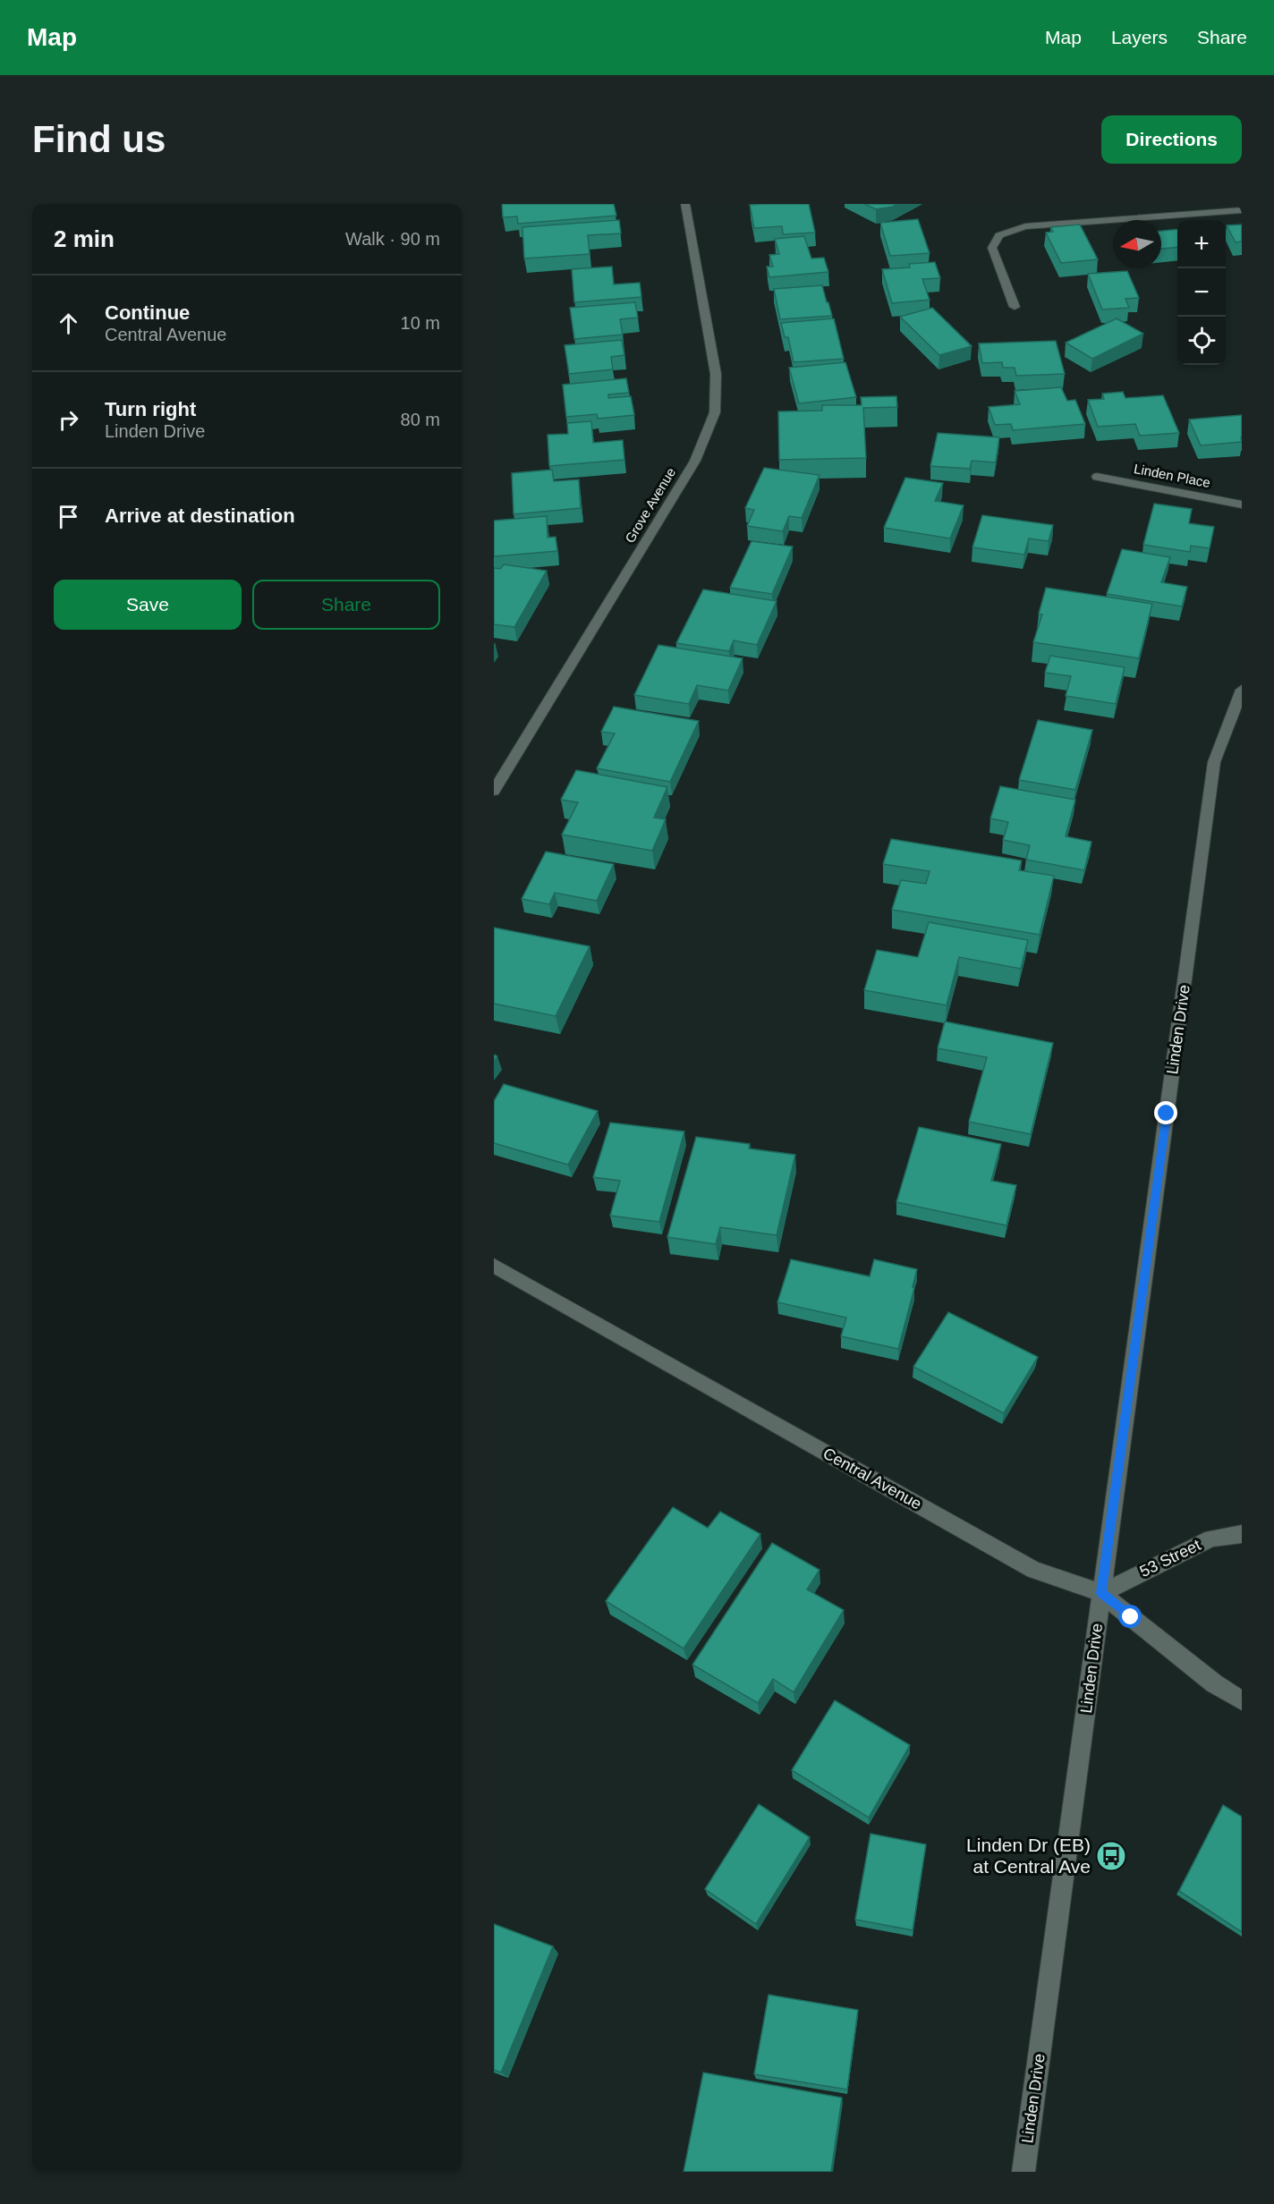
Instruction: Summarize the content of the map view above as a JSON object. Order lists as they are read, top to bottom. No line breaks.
{"streets":{"street":["Linden Place","Grove Avenue","Linden Drive","Central Avenue","53 Street"]},"crossings":[["Linden Drive","Central Avenue"],["Linden Drive","53 Street"],["Central Avenue","53 Street"]],"places":{"bus stop":["Linden Dr (EB) at Central Ave"]},"north":"left","page":{"header":"Map","nav":["Map","Layers","Share"],"buttons":["Directions",["Save","Share"]],"title":"Find us","heading":["2 min","Walk · 90 m"],"map_buttons":["+","−"],"list":[["Continue","Central Avenue","10 m"],["Turn right","Linden Drive","80 m"],"Arrive at destination"]}}
